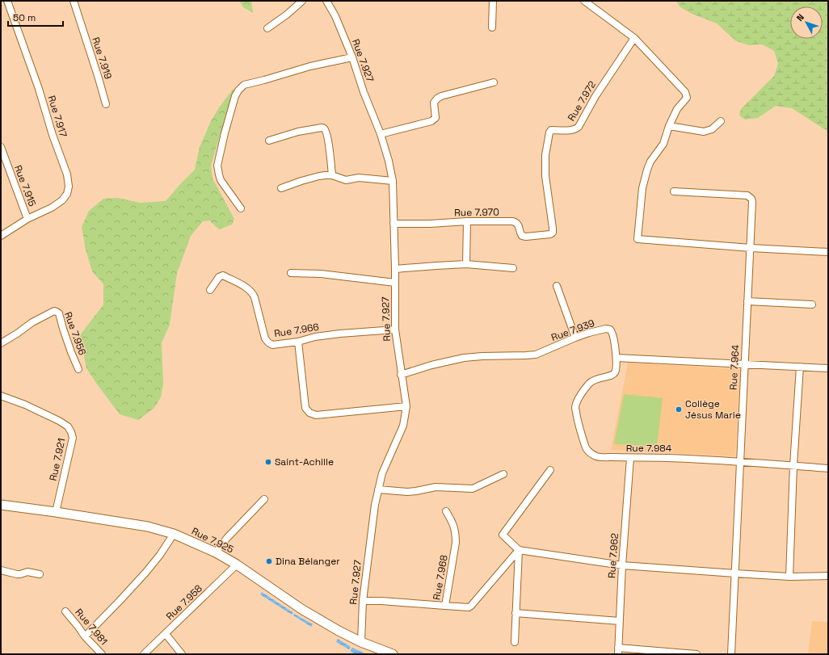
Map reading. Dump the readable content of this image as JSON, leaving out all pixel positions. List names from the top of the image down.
{
  "streets": {
    "street": [
      "Rue 7.919",
      "Rue 7.927",
      "Rue 7.972",
      "Rue 7.917",
      "Rue 7.915",
      "Rue 7.970",
      "Rue 7.966",
      "Rue 7.939",
      "Rue 7.956",
      "Rue 7.964",
      "Rue 7.984",
      "Rue 7.921",
      "Rue 7.925",
      "Rue 7.962",
      "Rue 7.968",
      "Rue 7.958",
      "Rue 7.981"
    ]
  },
  "crossings": [
    ["Rue 7.927", "Rue 7.970"],
    ["Rue 7.927", "Rue 7.966"],
    ["Rue 7.927", "Rue 7.939"],
    ["Rue 7.927", "Rue 7.925"],
    ["Rue 7.927", "Rue 7.968"],
    ["Rue 7.972", "Rue 7.970"],
    ["Rue 7.917", "Rue 7.915"],
    ["Rue 7.939", "Rue 7.984"],
    ["Rue 7.964", "Rue 7.984"],
    ["Rue 7.984", "Rue 7.962"],
    ["Rue 7.921", "Rue 7.925"],
    ["Rue 7.925", "Rue 7.958"]
  ],
  "places": ["Collège Jésus Marie", "Saint-Achille", "Dina Bélanger"],
  "scale_bar": "50 m",
  "north": "top left"
}
